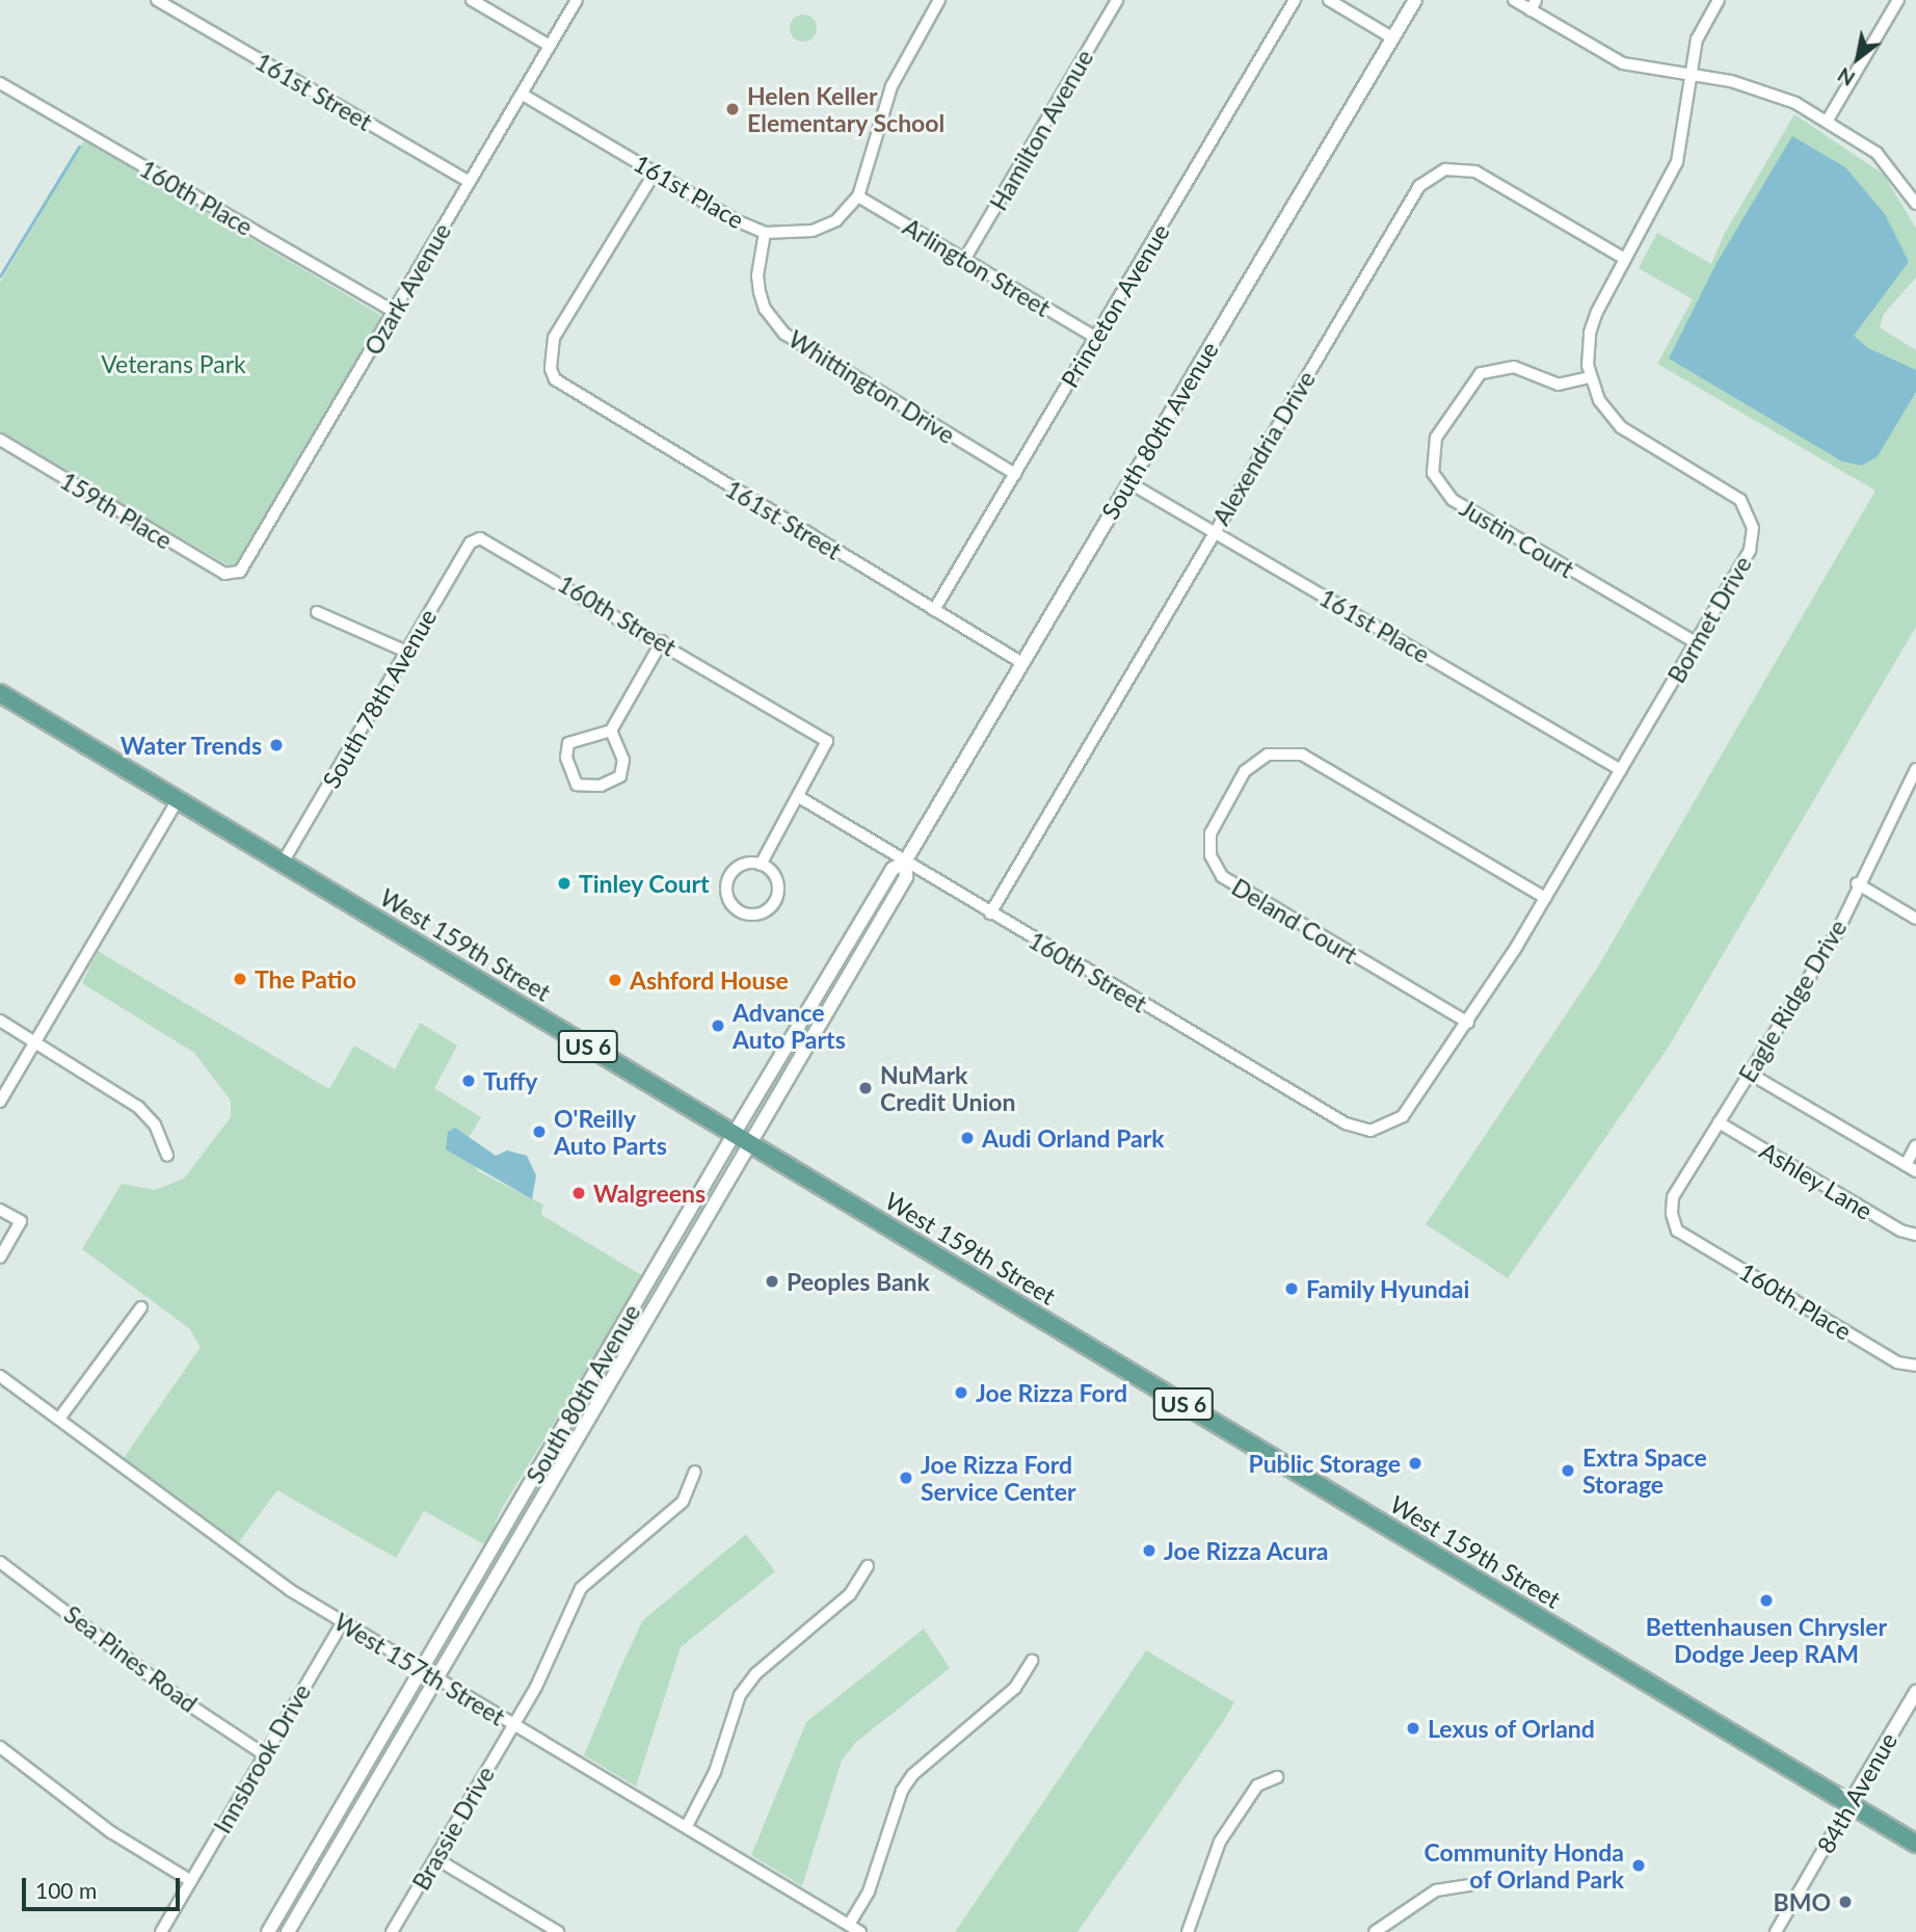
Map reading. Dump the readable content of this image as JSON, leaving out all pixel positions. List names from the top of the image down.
{
  "streets": {
    "main road": ["West 159th Street", "US 6"],
    "street": [
      "161st Street",
      "Hamilton Avenue",
      "161st Place",
      "160th Place",
      "Arlington Street",
      "Ozark Avenue",
      "Princeton Avenue",
      "Whittington Drive",
      "South 80th Avenue",
      "Alexendria Drive",
      "159th Place",
      "Justin Court",
      "160th Street",
      "Bormet Drive",
      "South 78th Avenue",
      "Deland Court",
      "Eagle Ridge Drive",
      "Ashley Lane",
      "Sea Pines Road",
      "West 157th Street",
      "Innsbrook Drive",
      "84th Avenue",
      "Brassie Drive"
    ]
  },
  "crossings": [
    ["161st Street", "161st Place"],
    ["161st Street", "Ozark Avenue"],
    ["161st Street", "Princeton Avenue"],
    ["161st Street", "South 80th Avenue"],
    ["Hamilton Avenue", "Arlington Street"],
    ["161st Place", "Arlington Street"],
    ["161st Place", "Ozark Avenue"],
    ["161st Place", "Whittington Drive"],
    ["161st Place", "South 80th Avenue"],
    ["161st Place", "Alexendria Drive"],
    ["161st Place", "Bormet Drive"],
    ["160th Place", "Ozark Avenue"],
    ["160th Place", "Eagle Ridge Drive"],
    ["Arlington Street", "Princeton Avenue"],
    ["Ozark Avenue", "159th Place"],
    ["Princeton Avenue", "Whittington Drive"],
    ["South 80th Avenue", "160th Street"],
    ["South 80th Avenue", "West 159th Street"],
    ["South 80th Avenue", "West 157th Street"],
    ["Alexendria Drive", "160th Street"],
    ["Justin Court", "Bormet Drive"],
    ["160th Street", "Bormet Drive"],
    ["160th Street", "South 78th Avenue"],
    ["Bormet Drive", "Deland Court"],
    ["South 78th Avenue", "West 159th Street"],
    ["West 159th Street", "84th Avenue"],
    ["Eagle Ridge Drive", "Ashley Lane"],
    ["Sea Pines Road", "Innsbrook Drive"],
    ["West 157th Street", "Innsbrook Drive"],
    ["West 157th Street", "Brassie Drive"]
  ],
  "parks": ["Veterans Park"],
  "places": [
    "Helen Keller Elementary School",
    "Water Trends",
    "Tinley Court",
    "The Patio",
    "Ashford House",
    "Advance Auto Parts",
    "Tuffy",
    "NuMark Credit Union",
    "O'Reilly Auto Parts",
    "Audi Orland Park",
    "Walgreens",
    "Peoples Bank",
    "Family Hyundai",
    "Joe Rizza Ford",
    "Public Storage",
    "Extra Space Storage",
    "Joe Rizza Ford Service Center",
    "Joe Rizza Acura",
    "Bettenhausen Chrysler Dodge Jeep RAM",
    "Lexus of Orland",
    "Community Honda of Orland Park",
    "BMO"
  ],
  "scale_bar": "100 m",
  "north": "bottom left"
}
